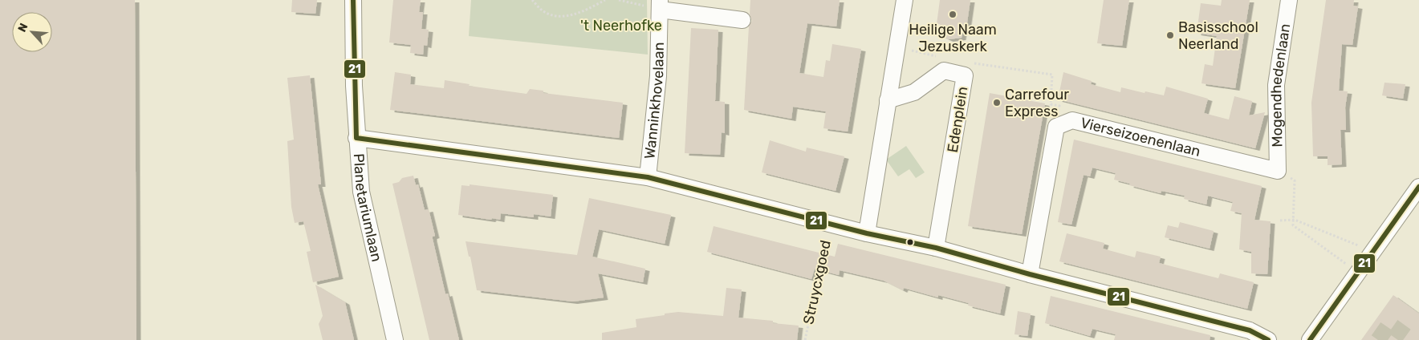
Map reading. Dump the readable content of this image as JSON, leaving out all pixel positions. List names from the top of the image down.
{
  "streets": {
    "street": [
      "Mogendhedenlaan",
      "Wanninkhovelaan",
      "Edenplein",
      "Vierseizoenenlaan",
      "Planetariumlaan"
    ],
    "path": ["Struycxgoed"]
  },
  "crossings": [
    ["Mogendhedenlaan", "Vierseizoenenlaan"]
  ],
  "parks": ["'t Neerhofke"],
  "places": ["Heilige Naam Jezuskerk", "Basisschool Neerland", "Carrefour Express"],
  "lines": ["transit line 21"],
  "north": "top left"
}
